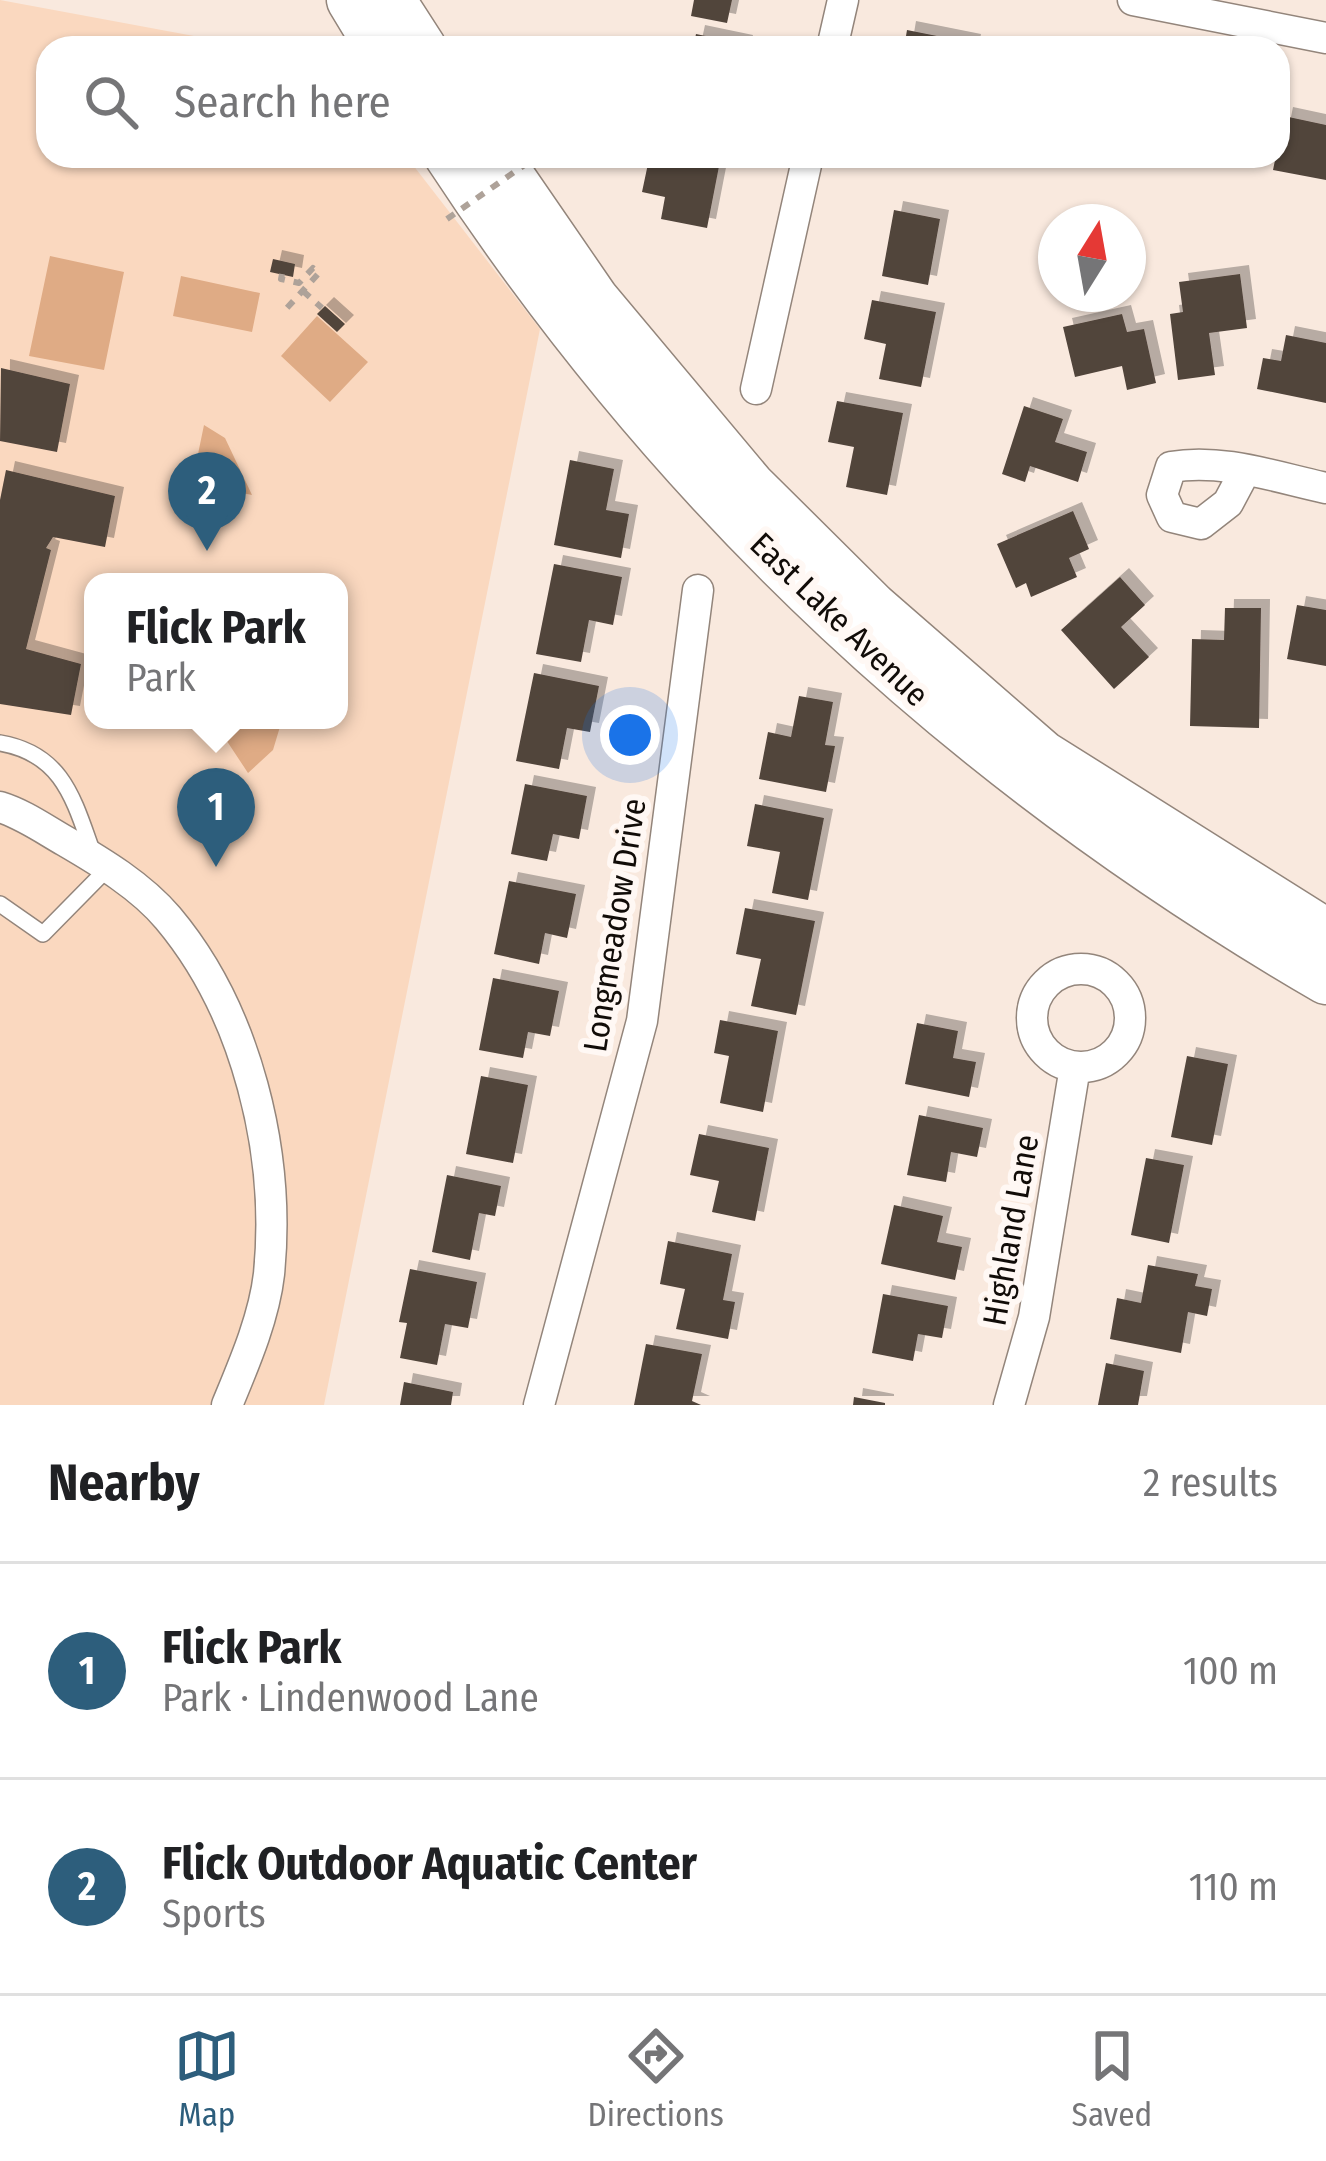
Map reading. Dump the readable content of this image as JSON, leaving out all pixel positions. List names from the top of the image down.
{
  "streets": {
    "main road": ["East Lake Avenue"],
    "street": ["Longmeadow Drive", "Highland Lane"]
  },
  "north": "top",
  "page": {
    "search": "Search here",
    "pins": ["2", "1"],
    "popup": ["Flick Park", "Park"],
    "heading": ["Nearby", "2 results"],
    "list": [
      {
        "mark": "1",
        "name": "Flick Park",
        "note": "Park · Lindenwood Lane",
        "value": "100 m"
      },
      {
        "mark": "2",
        "name": "Flick Outdoor Aquatic Center",
        "note": "Sports",
        "value": "110 m"
      }
    ],
    "nav": ["Map", "Directions", "Saved"]
  }
}
